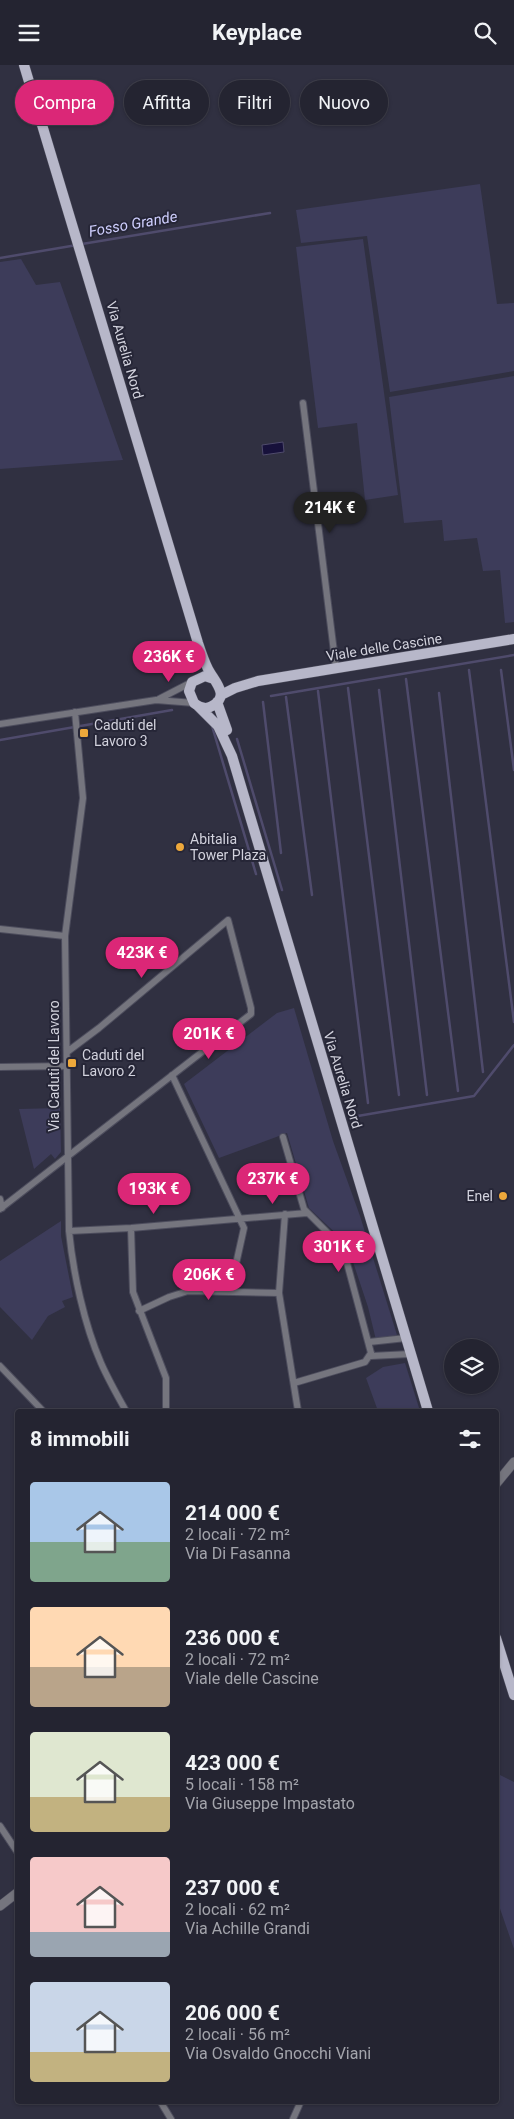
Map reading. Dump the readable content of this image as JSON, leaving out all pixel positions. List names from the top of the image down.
{
  "streets": {
    "main road": ["Via Aurelia Nord", "Viale delle Cascine"],
    "street": ["Via Caduti del Lavoro"]
  },
  "crossings": [
    ["Via Aurelia Nord", "Viale delle Cascine"]
  ],
  "water": ["Fosso Grande"],
  "places": {
    "transit": ["Caduti del Lavoro 3", "Caduti del Lavoro 2"],
    "other": ["Abitalia Tower Plaza", "Enel"]
  },
  "page": {
    "header": "Keyplace",
    "chip": [
      "Compra",
      "Affitta",
      "Filtri",
      "Nuovo"
    ],
    "price": [
      "214K €",
      "236K €",
      "423K €",
      "201K €",
      "237K €",
      "193K €",
      "301K €",
      "206K €"
    ],
    "heading": "8 immobili",
    "list": [
      {
        "name": "214 000 €",
        "note": "2 locali · 72 m² · Via Di Fasanna"
      },
      {
        "name": "236 000 €",
        "note": "2 locali · 72 m² · Viale delle Cascine"
      },
      {
        "name": "423 000 €",
        "note": "5 locali · 158 m² · Via Giuseppe Impastato"
      },
      {
        "name": "237 000 €",
        "note": "2 locali · 62 m² · Via Achille Grandi"
      },
      {
        "name": "206 000 €",
        "note": "2 locali · 56 m² · Via Osvaldo Gnocchi Viani"
      }
    ]
  }
}
